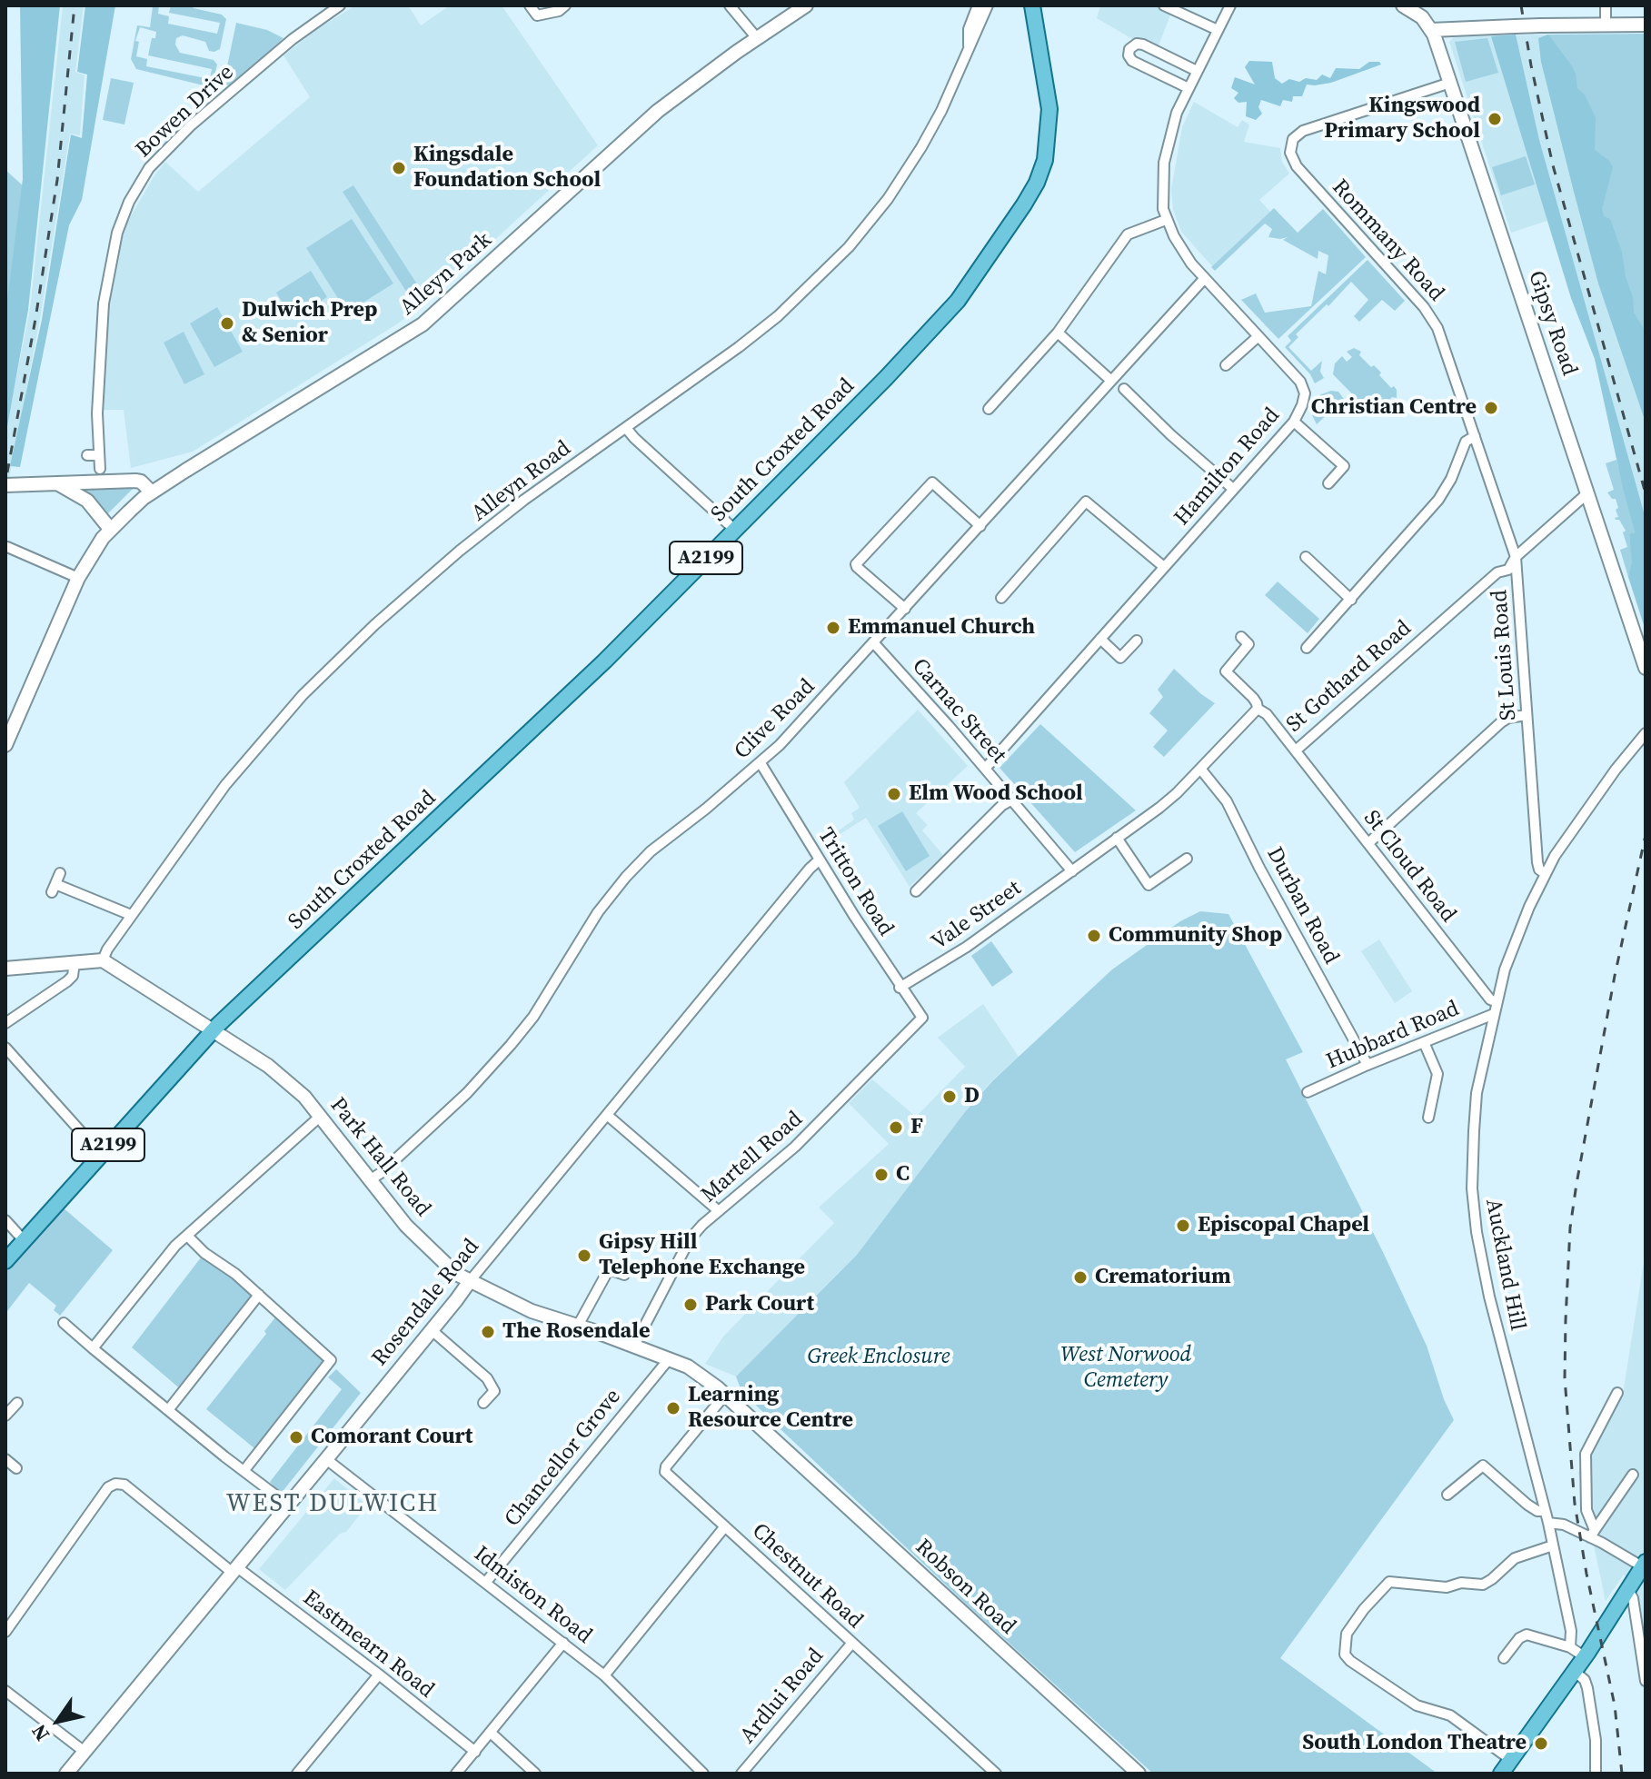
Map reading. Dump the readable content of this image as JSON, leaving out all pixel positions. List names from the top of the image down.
{
  "streets": {
    "main road": ["South Croxted Road", "A2199"],
    "street": [
      "Bowen Drive",
      "Rommany Road",
      "Alleyn Park",
      "Gipsy Road",
      "Hamilton Road",
      "Alleyn Road",
      "St Louis Road",
      "St Gothard Road",
      "Carnac Street",
      "Clive Road",
      "St Cloud Road",
      "Tritton Road",
      "Durban Road",
      "Vale Street",
      "Hubbard Road",
      "Park Hall Road",
      "Martell Road",
      "Auckland Hill",
      "Rosendale Road",
      "Chancellor Grove",
      "Chestnut Road",
      "Robson Road",
      "Idmiston Road",
      "Eastmearn Road",
      "Ardlui Road"
    ]
  },
  "crossings": [
    ["Rommany Road", "Gipsy Road"],
    ["Rommany Road", "St Louis Road"],
    ["Gipsy Road", "St Gothard Road"],
    ["South Croxted Road", "A2199"],
    ["South Croxted Road", "Park Hall Road"],
    ["Hamilton Road", "Carnac Street"],
    ["Hamilton Road", "Clive Road"],
    ["Alleyn Road", "Park Hall Road"],
    ["A2199", "Park Hall Road"],
    ["St Louis Road", "St Gothard Road"],
    ["St Louis Road", "Auckland Hill"],
    ["St Gothard Road", "Carnac Street"],
    ["St Gothard Road", "St Cloud Road"],
    ["St Gothard Road", "Durban Road"],
    ["St Gothard Road", "Vale Street"],
    ["Carnac Street", "Clive Road"],
    ["Carnac Street", "Vale Street"],
    ["Clive Road", "Tritton Road"],
    ["Clive Road", "Park Hall Road"],
    ["St Cloud Road", "Auckland Hill"],
    ["Tritton Road", "Vale Street"],
    ["Tritton Road", "Martell Road"],
    ["Tritton Road", "Rosendale Road"],
    ["Durban Road", "Hubbard Road"],
    ["Hubbard Road", "Auckland Hill"],
    ["Park Hall Road", "Martell Road"],
    ["Park Hall Road", "Rosendale Road"],
    ["Park Hall Road", "Chancellor Grove"],
    ["Park Hall Road", "Chestnut Road"],
    ["Park Hall Road", "Robson Road"],
    ["Rosendale Road", "Idmiston Road"],
    ["Rosendale Road", "Eastmearn Road"],
    ["Chancellor Grove", "Idmiston Road"],
    ["Chestnut Road", "Robson Road"],
    ["Chestnut Road", "Ardlui Road"]
  ],
  "districts": ["WEST DULWICH"],
  "parks": ["West Norwood Cemetery", "Greek Enclosure"],
  "places": [
    "Kingswood Primary School",
    "Kingsdale Foundation School",
    "Dulwich Prep & Senior",
    "Christian Centre",
    "Emmanuel Church",
    "Elm Wood School",
    "Community Shop",
    "D",
    "F",
    "C",
    "Episcopal Chapel",
    "Gipsy Hill Telephone Exchange",
    "Crematorium",
    "Park Court",
    "The Rosendale",
    "Learning Resource Centre",
    "Comorant Court",
    "South London Theatre"
  ],
  "north": "bottom left"
}
